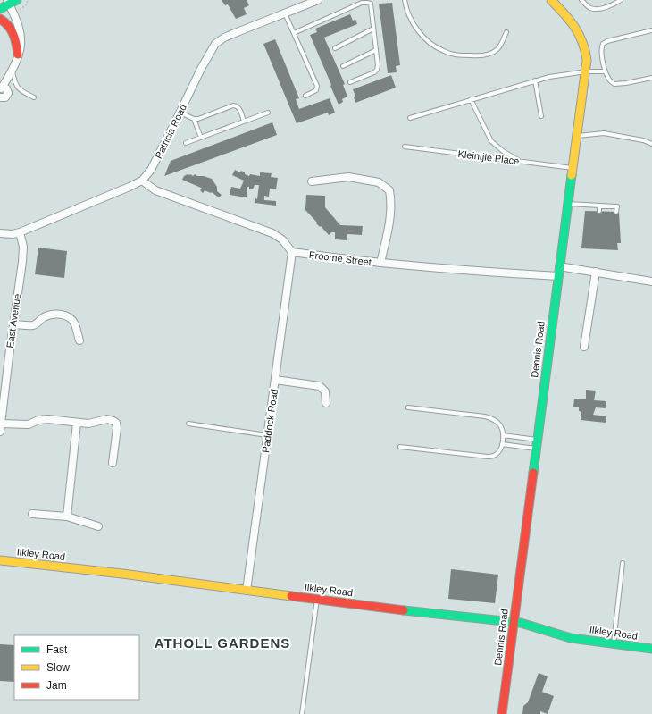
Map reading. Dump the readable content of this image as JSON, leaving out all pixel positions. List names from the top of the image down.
{
  "streets": {
    "street": [
      "Patricia Road",
      "Froome Street",
      "East Avenue",
      "Dennis Road",
      "Paddock Road",
      "Ilkley Road"
    ],
    "lane": ["Kleintjie Place"]
  },
  "crossings": [
    ["Patricia Road", "East Avenue"],
    ["Kleintjie Place", "Dennis Road"],
    ["Froome Street", "Dennis Road"],
    ["Froome Street", "Paddock Road"],
    ["Dennis Road", "Ilkley Road"],
    ["Paddock Road", "Ilkley Road"]
  ],
  "districts": ["ATHOLL GARDENS"],
  "legend": ["Fast", "Slow", "Jam"]
}
